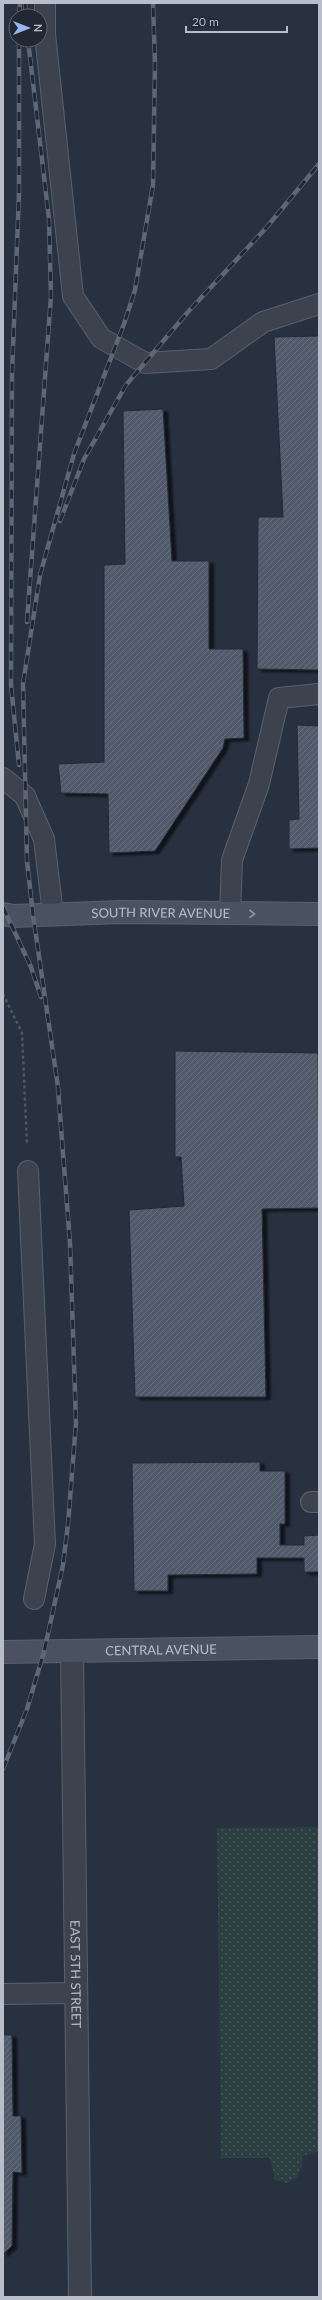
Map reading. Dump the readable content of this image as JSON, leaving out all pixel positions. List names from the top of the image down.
{
  "streets": {
    "main road": ["SOUTH RIVER AVENUE", "CENTRAL AVENUE"],
    "street": ["EAST 5TH STREET"]
  },
  "crossings": [
    ["CENTRAL AVENUE", "EAST 5TH STREET"]
  ],
  "scale_bar": "20 m",
  "north": "right"
}
